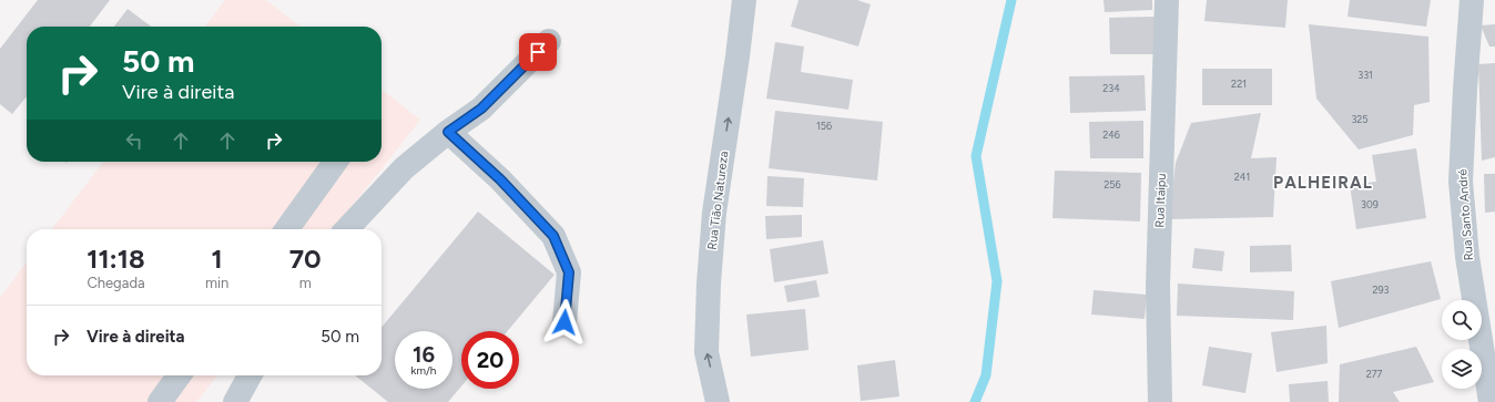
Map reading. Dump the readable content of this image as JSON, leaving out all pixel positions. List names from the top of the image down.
{
  "streets": {
    "street": ["Rua Tião Natureza", "Rua Itaipu", "Rua Santo André"]
  },
  "one_way": ["Rua Tião Natureza"],
  "districts": ["PALHEIRAL"],
  "house_numbers": [
    "331",
    "221",
    "234",
    "325",
    "156",
    "246",
    "241",
    "256",
    "309",
    "293",
    "277"
  ],
  "page": {
    "turn": ["50 m", "Vire à direita"],
    "eta": [
      "11:18",
      "Chegada",
      "1",
      "min",
      "70",
      "m"
    ],
    "list": [
      {
        "name": "Vire à direita",
        "value": "50 m"
      }
    ],
    "speed": "16 km/h",
    "limit": "20"
  }
}
